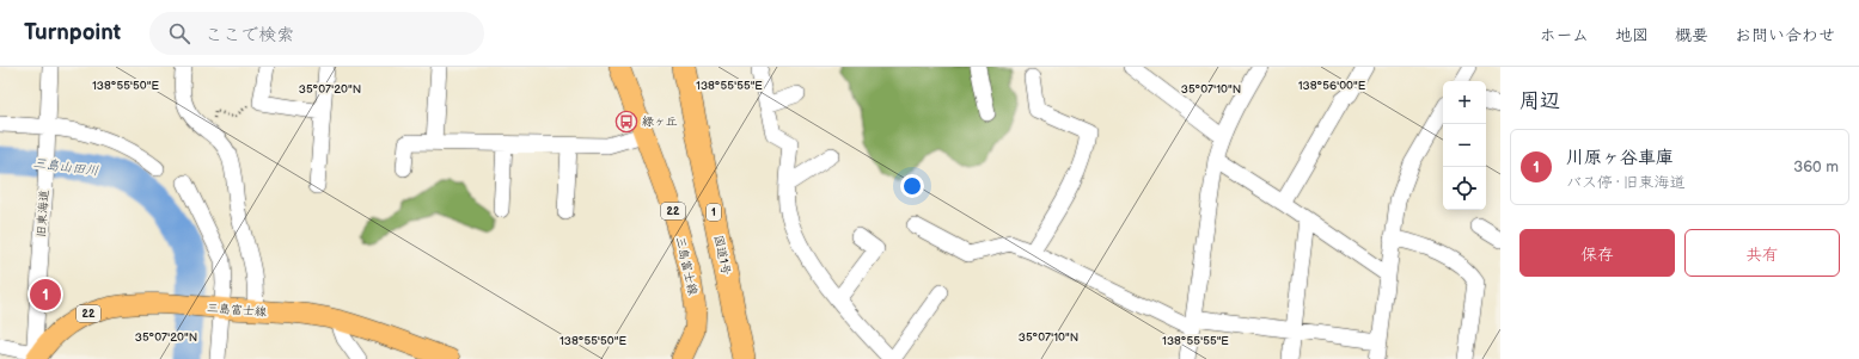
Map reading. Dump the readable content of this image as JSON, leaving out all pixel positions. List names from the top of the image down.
{
  "streets": {
    "highway": ["1", "国道1号"],
    "main road": ["22", "三島富士線"],
    "street": ["旧東海道"]
  },
  "crossings": [
    ["旧東海道", "三島富士線"]
  ],
  "water": ["三島山田川"],
  "places": {
    "bus stop": ["緑ヶ丘"]
  },
  "page": {
    "header": "Turnpoint",
    "search": "ここで検索",
    "nav": [
      "ホーム",
      "地図",
      "概要",
      "お問い合わせ"
    ],
    "heading": "周辺",
    "map_buttons": ["+", "−"],
    "list": [
      {
        "mark": "1",
        "name": "川原ヶ谷車庫",
        "note": "バス停 · 旧東海道",
        "value": "360 m"
      }
    ],
    "buttons": ["保存", "共有"],
    "pins": "1"
  },
  "coordinates": [
    "138°55'50\"E",
    "138°55'55\"E",
    "138°56'00\"E",
    "35°07'10\"N",
    "35°07'20\"N"
  ]
}
